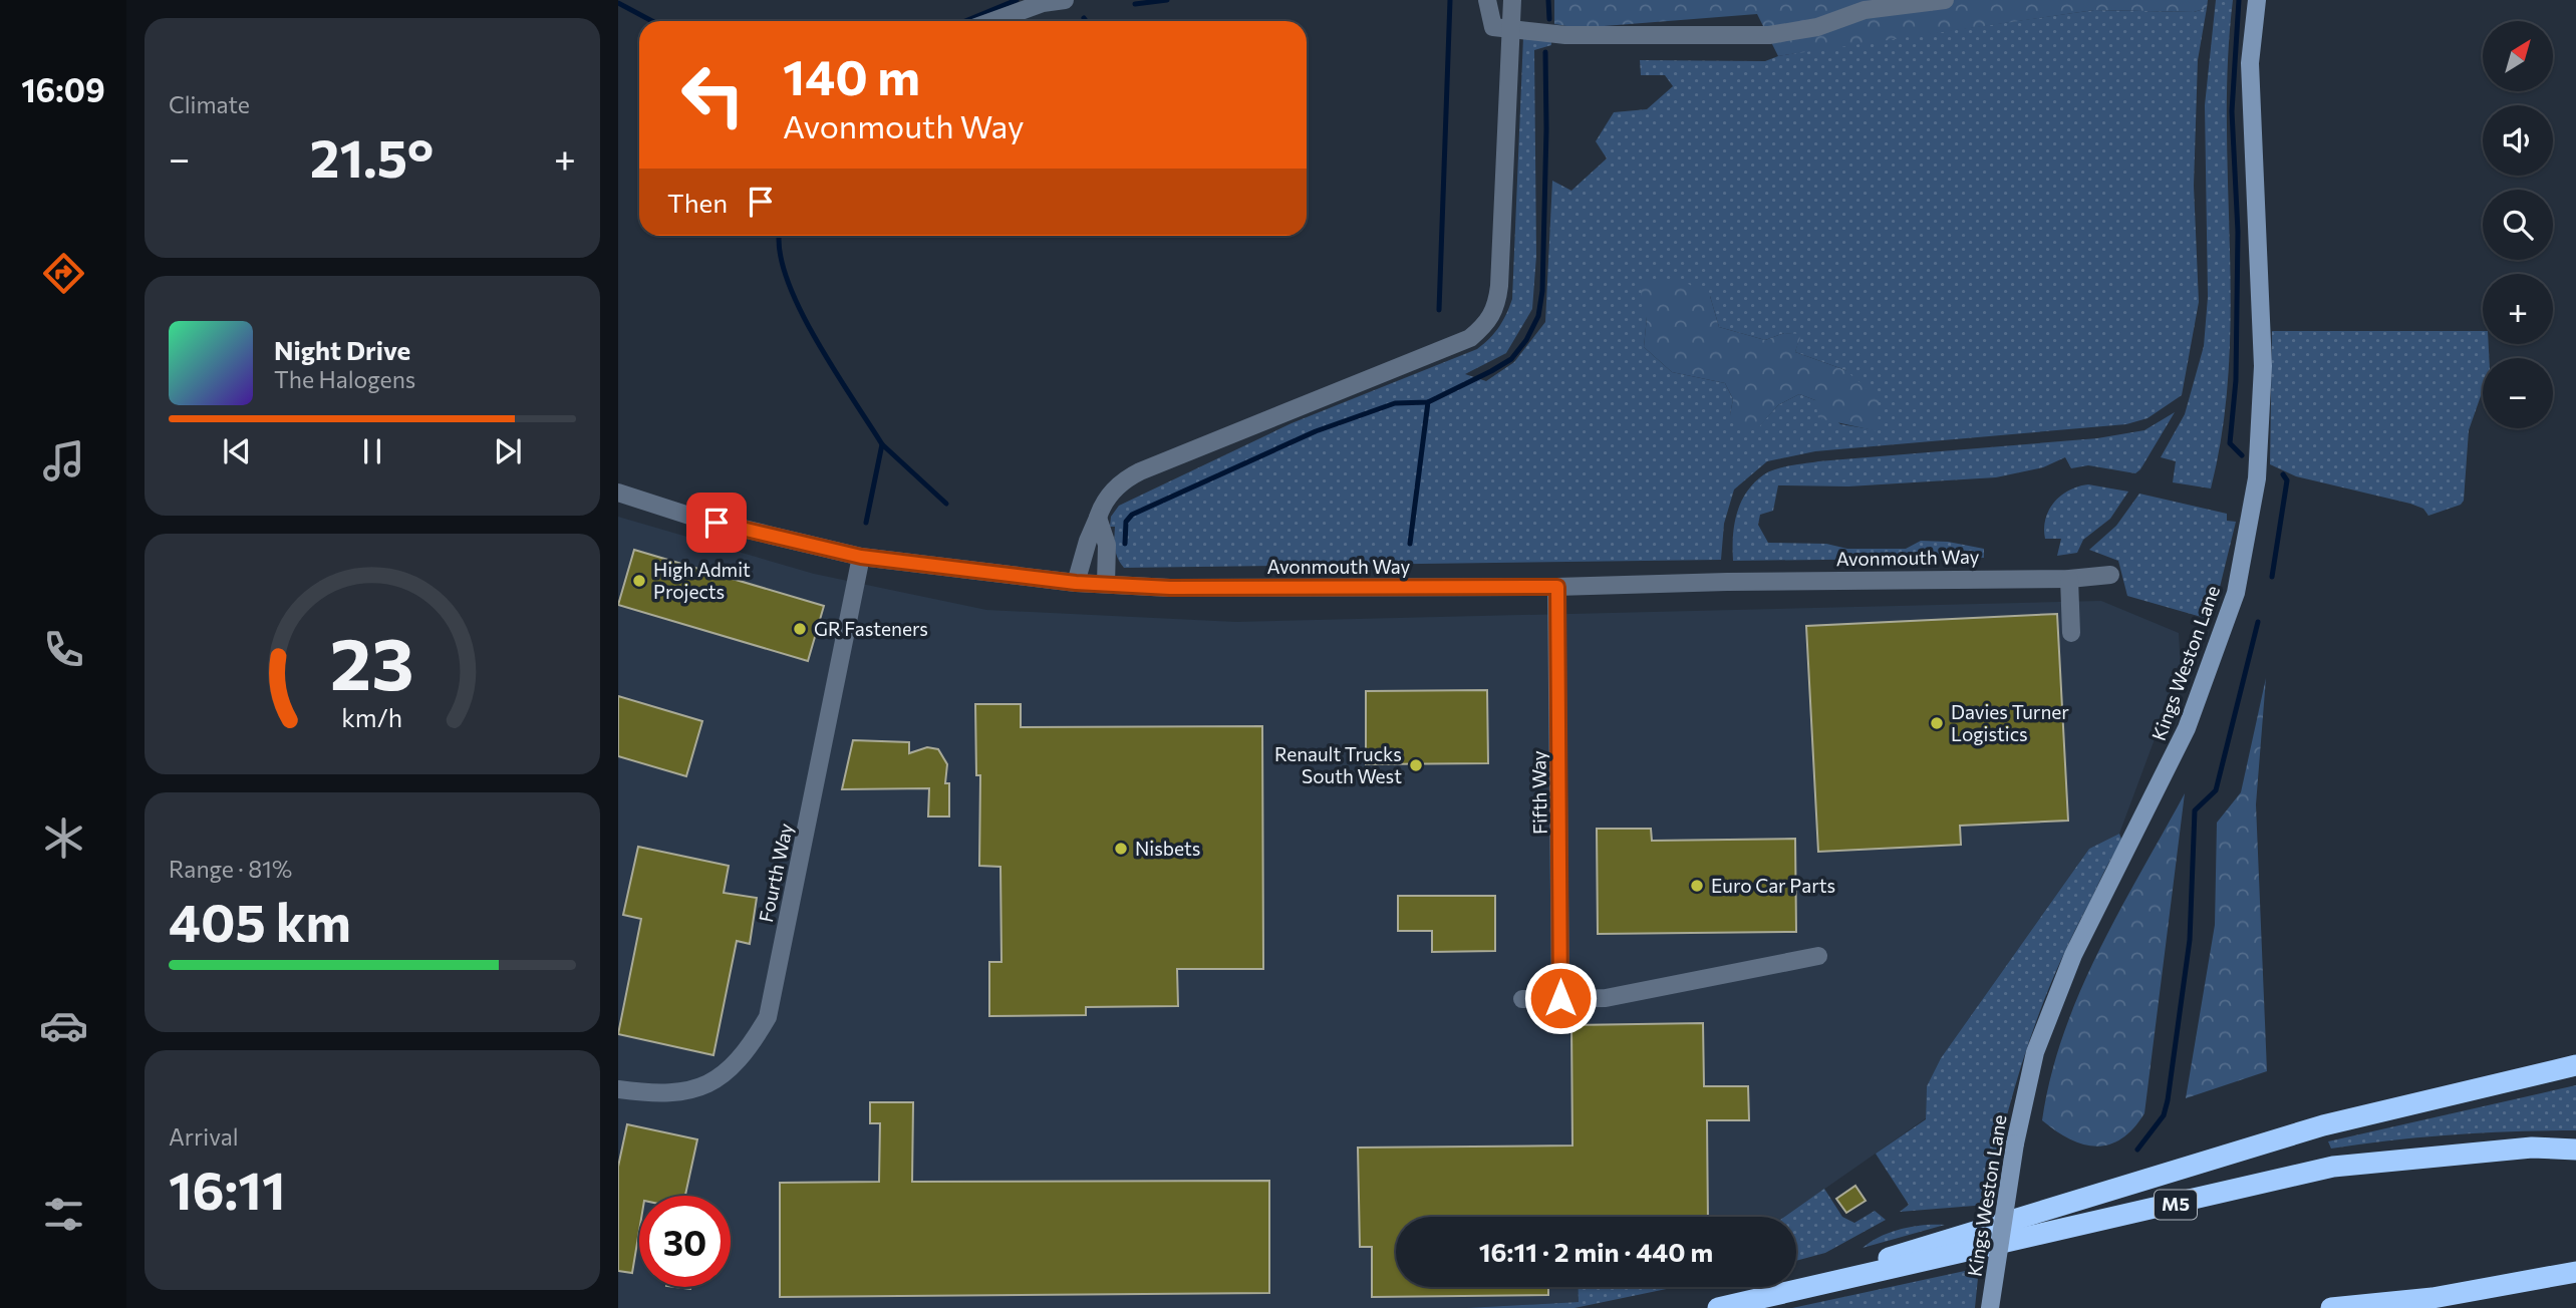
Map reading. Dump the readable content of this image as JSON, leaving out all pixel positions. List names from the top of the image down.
{
  "streets": {
    "highway": ["M5"],
    "street": [
      "Avonmouth Way",
      "Kings Weston Lane",
      "Fifth Way",
      "Fourth Way"
    ]
  },
  "crossings": [
    ["Avonmouth Way", "Fifth Way"],
    ["Avonmouth Way", "Fourth Way"]
  ],
  "places": [
    "High Admit Projects",
    "GR Fasteners",
    "Davies Turner Logistics",
    "Renault Trucks South West",
    "Nisbets",
    "Euro Car Parts"
  ],
  "north": "top right",
  "page": {
    "tabs": "16:09",
    "tile": [
      "Climate",
      ["Range · 81%", "405 km"],
      ["Arrival", "16:11"]
    ],
    "map_buttons": ["+", "−"],
    "turn": ["140 m", "Avonmouth Way"],
    "heat": ["−", "21.5°", "+"],
    "then": "Then",
    "song": ["Night Drive", "The Halogens"],
    "limit": "30",
    "trip": "16:11 · 2 min · 440 m",
    "gauge": ["23", "km/h"]
  }
}
